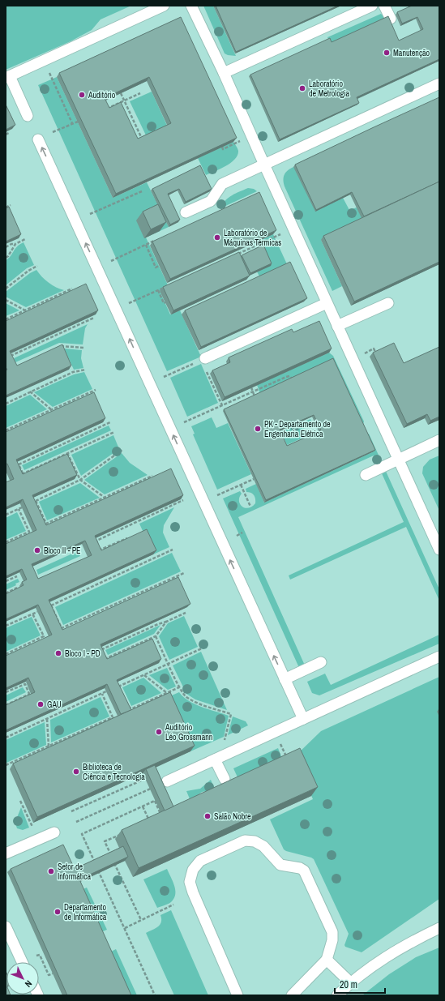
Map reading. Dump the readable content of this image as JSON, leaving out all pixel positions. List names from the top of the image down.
{
  "places": [
    "Manutenção",
    "Laboratório de Metrologia",
    "Auditório",
    "Laboratório de Máquinas Térmicas",
    "PK - Departamento de Engenharia Elétrica",
    "Bloco II - PE",
    "Bloco I - PD",
    "GAU",
    "Auditório Léo Grossmann",
    "Biblioteca de Ciência e Tecnologia",
    "Salão Nobre",
    "Setor de Informática",
    "Departamento de Informática"
  ],
  "scale_bar": "20 m",
  "north": "bottom right"
}
